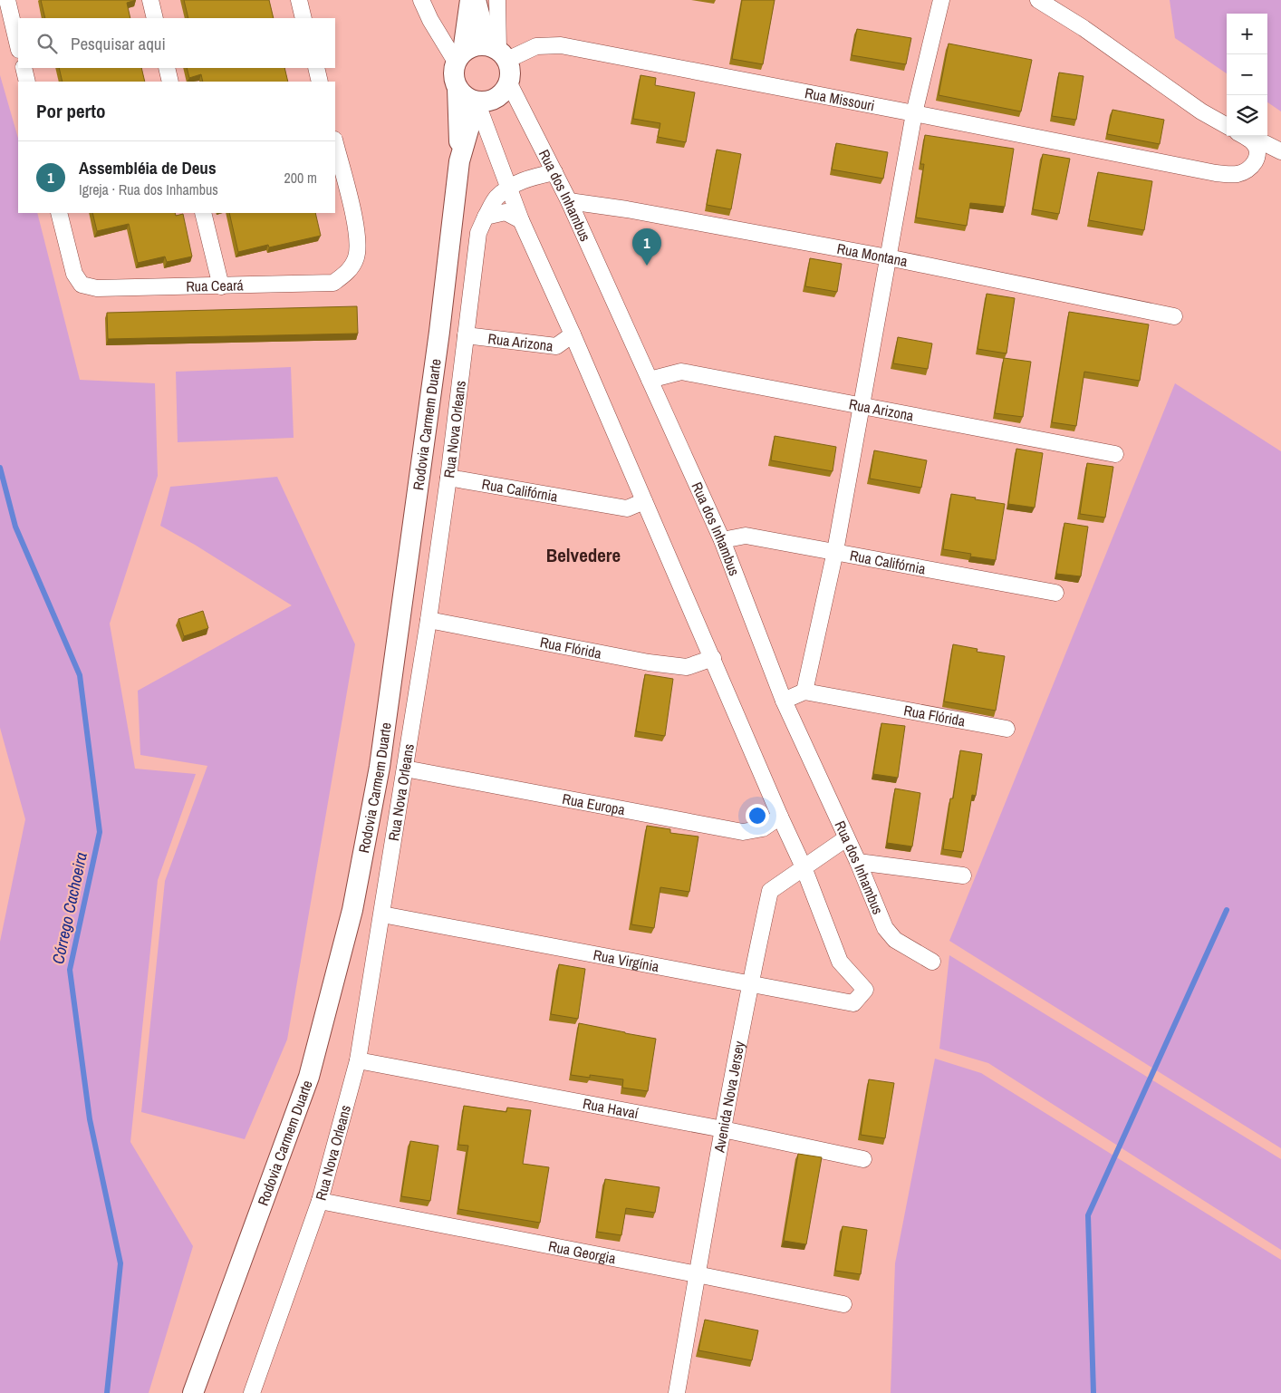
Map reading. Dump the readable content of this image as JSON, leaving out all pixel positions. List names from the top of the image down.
{
  "streets": {
    "street": [
      "Rua Missouri",
      "Rua dos Inhambus",
      "Rua Montana",
      "Rua Ceará",
      "Rua Arizona",
      "Rodovia Carmem Duarte",
      "Rua Nova Orleans",
      "Rua Califórnia",
      "Rua Flórida",
      "Rua Europa",
      "Rua Virgínia",
      "Avenida Nova Jersey",
      "Rua Havaí",
      "Rua Georgia"
    ]
  },
  "crossings": [
    ["Rua Missouri", "Rua dos Inhambus"],
    ["Rua Missouri", "Rodovia Carmem Duarte"],
    ["Rua dos Inhambus", "Rua Montana"],
    ["Rua dos Inhambus", "Rua Arizona"],
    ["Rua dos Inhambus", "Rodovia Carmem Duarte"],
    ["Rua dos Inhambus", "Rua Califórnia"],
    ["Rua dos Inhambus", "Avenida Nova Jersey"],
    ["Rua Arizona", "Rua Nova Orleans"],
    ["Rua Nova Orleans", "Rua Califórnia"],
    ["Rua Nova Orleans", "Rua Flórida"],
    ["Rua Nova Orleans", "Rua Europa"],
    ["Rua Nova Orleans", "Rua Virgínia"],
    ["Rua Nova Orleans", "Rua Havaí"],
    ["Rua Nova Orleans", "Rua Georgia"],
    ["Rua Virgínia", "Avenida Nova Jersey"],
    ["Avenida Nova Jersey", "Rua Havaí"],
    ["Avenida Nova Jersey", "Rua Georgia"]
  ],
  "districts": ["Belvedere"],
  "water": ["Córrego Cachoeira"],
  "page": {
    "map_buttons": ["+", "−"],
    "search": "Pesquisar aqui",
    "heading": "Por perto",
    "list": [
      {
        "mark": "1",
        "name": "Assembléia de Deus",
        "note": "Igreja · Rua dos Inhambus",
        "value": "200 m"
      }
    ],
    "pins": "1"
  }
}
